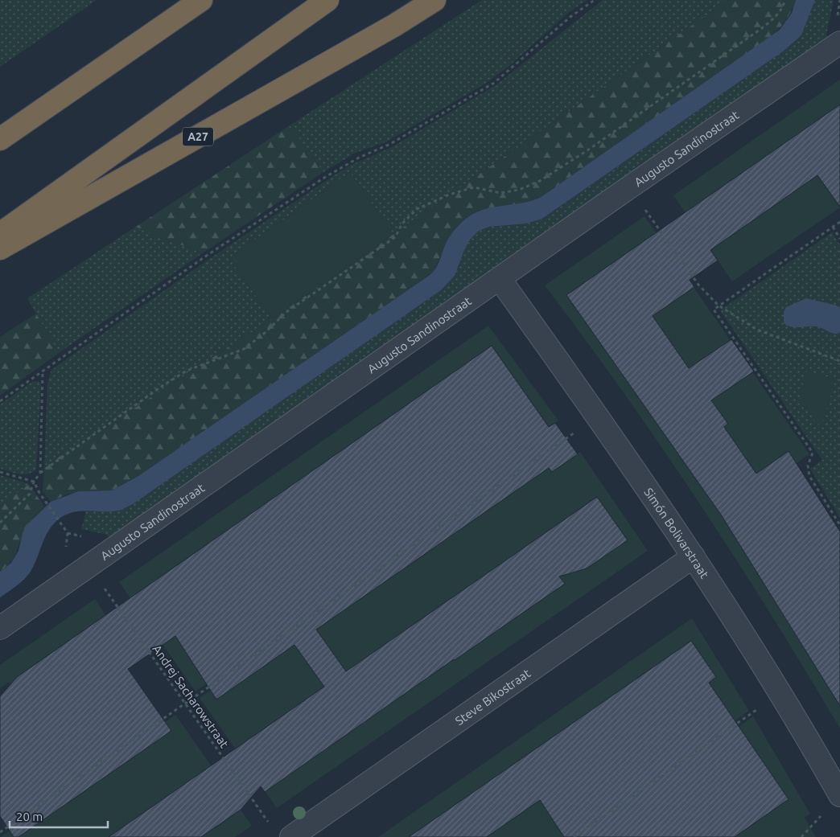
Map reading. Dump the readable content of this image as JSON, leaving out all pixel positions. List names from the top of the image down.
{
  "streets": {
    "highway": ["A27"],
    "street": ["Augusto Sandinostraat", "Simón Bolivarstraat", "Steve Bikostraat"],
    "path": ["Andrej Sacharowstraat"]
  },
  "crossings": [
    ["Augusto Sandinostraat", "Simón Bolivarstraat"],
    ["Augusto Sandinostraat", "Andrej Sacharowstraat"],
    ["Simón Bolivarstraat", "Steve Bikostraat"]
  ],
  "scale_bar": "20 m"
}
